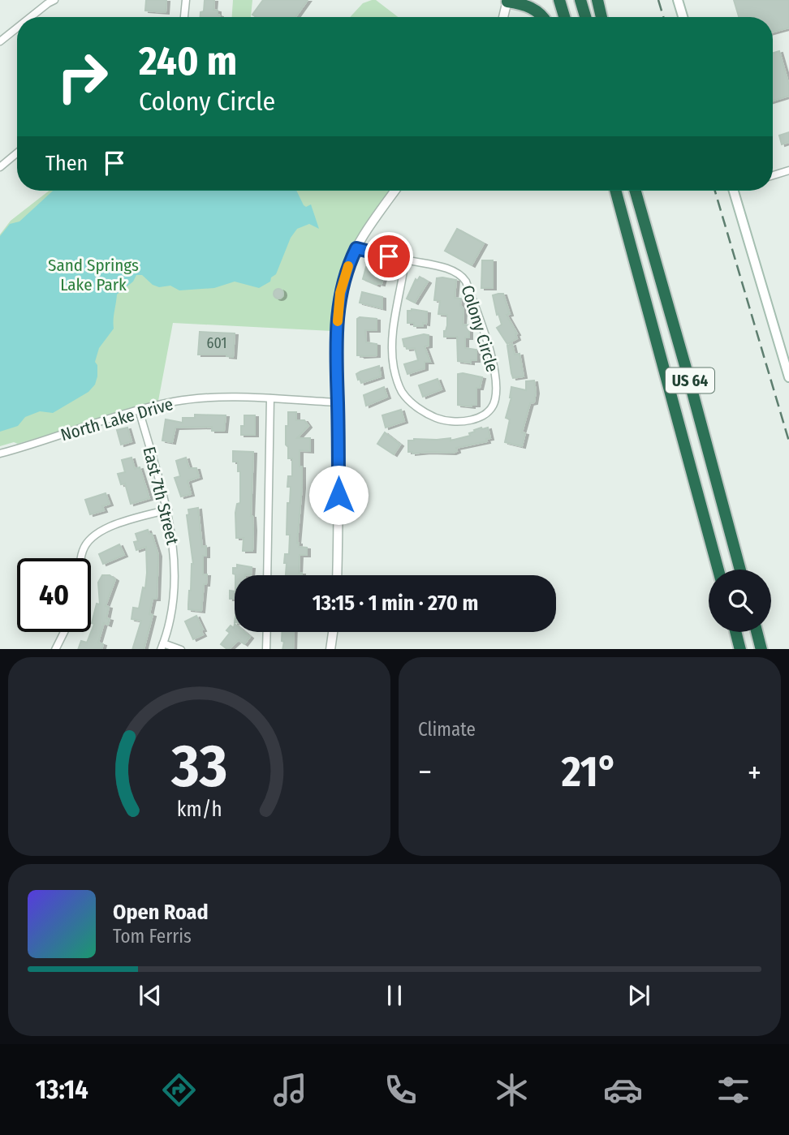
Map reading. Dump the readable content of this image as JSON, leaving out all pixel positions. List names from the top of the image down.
{
  "streets": {
    "highway": ["US 64"],
    "street": ["Colony Circle", "North Lake Drive", "East 7th Street"]
  },
  "crossings": [
    ["North Lake Drive", "East 7th Street"]
  ],
  "parks": ["Sand Springs Lake Park"],
  "house_numbers": ["601"],
  "page": {
    "turn": ["240 m", "Colony Circle"],
    "then": "Then",
    "limit": "40",
    "trip": "13:15 · 1 min · 270 m",
    "tile": "Climate",
    "heat": ["−", "21°", "+"],
    "song": ["Open Road", "Tom Ferris"],
    "tabs": "13:14",
    "gauge": ["33", "km/h"]
  }
}
